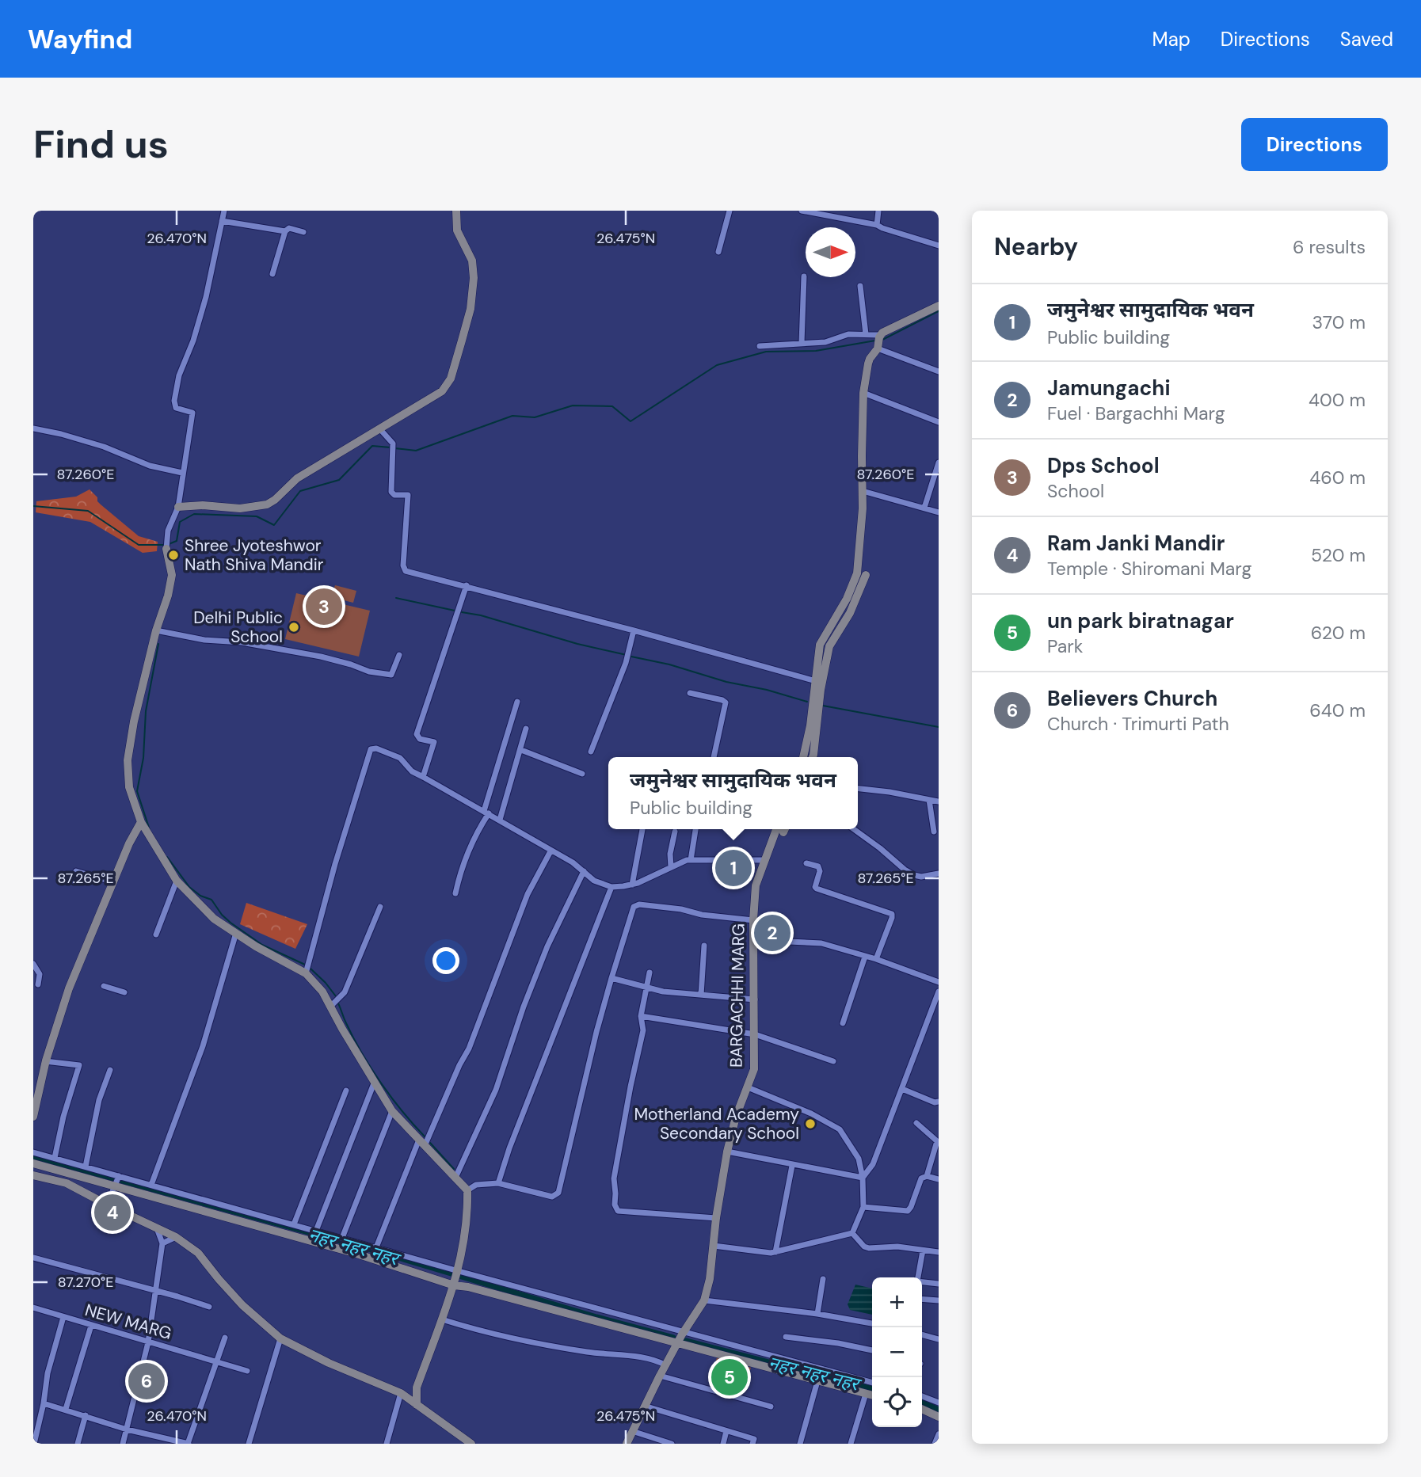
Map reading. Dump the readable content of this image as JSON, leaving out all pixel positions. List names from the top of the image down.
{
  "streets": {
    "street": ["BARGACHHI MARG", "NEW MARG"]
  },
  "water": ["नहर नहर नहर"],
  "places": ["Shree Jyoteshwor Nath Shiva Mandir", "Delhi Public School", "Motherland Academy Secondary School"],
  "north": "right",
  "page": {
    "header": "Wayfind",
    "nav": ["Map", "Directions", "Saved"],
    "buttons": "Directions",
    "title": "Find us",
    "heading": ["Nearby", "6 results"],
    "list": [
      {
        "mark": "1",
        "name": "जमुनेश्वर सामुदायिक भवन",
        "note": "Public building",
        "value": "370 m"
      },
      {
        "mark": "2",
        "name": "Jamungachi",
        "note": "Fuel · Bargachhi Marg",
        "value": "400 m"
      },
      {
        "mark": "3",
        "name": "Dps School",
        "note": "School",
        "value": "460 m"
      },
      {
        "mark": "4",
        "name": "Ram Janki Mandir",
        "note": "Temple · Shiromani Marg",
        "value": "520 m"
      },
      {
        "mark": "5",
        "name": "un park biratnagar",
        "note": "Park",
        "value": "620 m"
      },
      {
        "mark": "6",
        "name": "Believers Church",
        "note": "Church · Trimurti Path",
        "value": "640 m"
      }
    ],
    "pins": [
      "3",
      "1",
      "2",
      "4",
      "5",
      "6"
    ],
    "popup": ["जमुनेश्वर सामुदायिक भवन", "Public building"],
    "map_buttons": ["+", "−"]
  },
  "coordinates": [
    "26.470°N",
    "26.475°N",
    "87.260°E",
    "87.265°E",
    "87.270°E"
  ]
}
